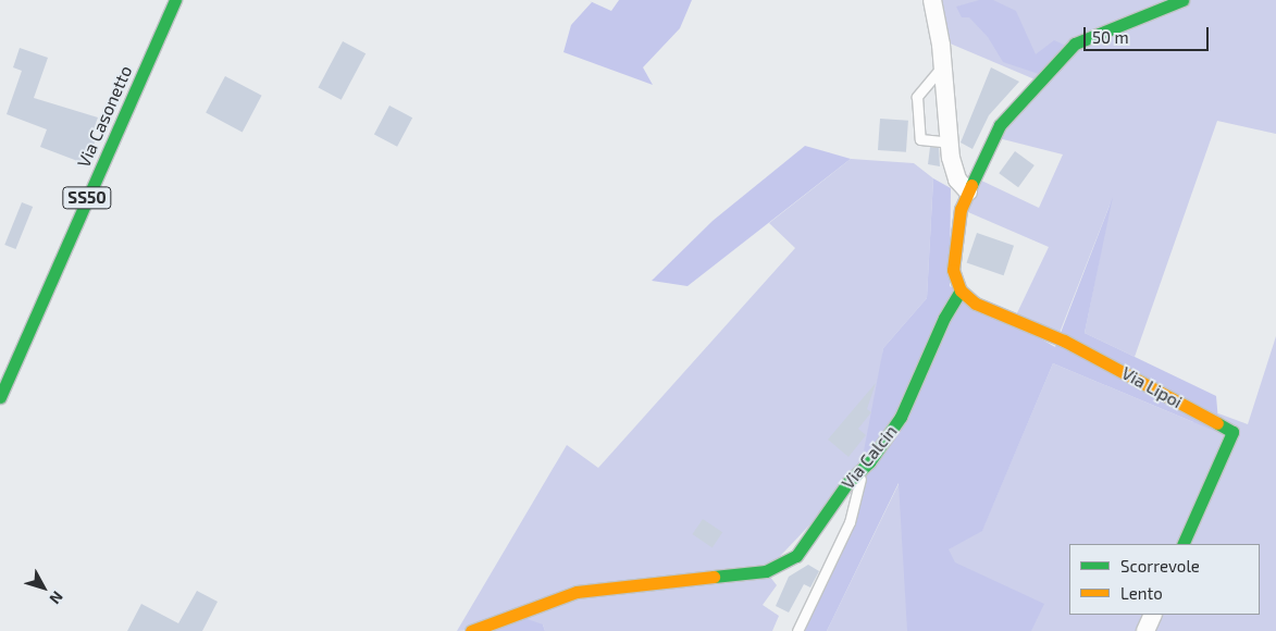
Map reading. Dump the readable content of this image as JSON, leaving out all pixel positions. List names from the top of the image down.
{
  "streets": {
    "street": [
      "Via Casonetto",
      "SS50",
      "Via Lipoi",
      "Via Calcin"
    ]
  },
  "crossings": [
    ["Via Lipoi", "Via Calcin"]
  ],
  "legend": ["Scorrevole", "Lento"],
  "scale_bar": "50 m",
  "north": "bottom right"
}
